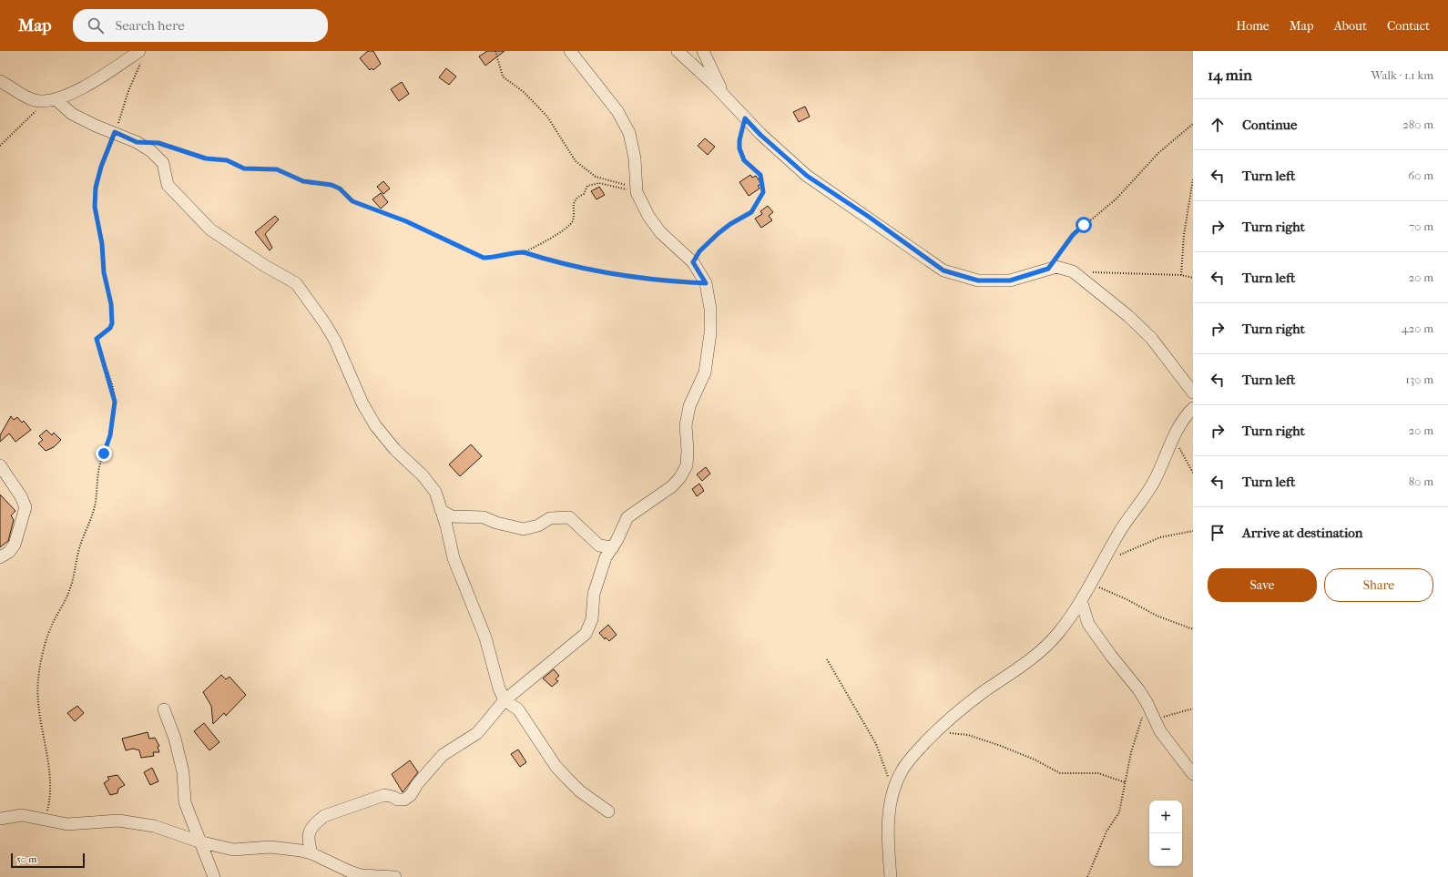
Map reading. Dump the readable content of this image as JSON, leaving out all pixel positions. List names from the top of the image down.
{
  "scale_bar": "50 m",
  "page": {
    "header": "Map",
    "search": "Search here",
    "nav": [
      "Home",
      "Map",
      "About",
      "Contact"
    ],
    "heading": ["14 min", "Walk · 1.1 km"],
    "list": [
      ["Continue", "280 m"],
      ["Turn left", "60 m"],
      ["Turn right", "70 m"],
      ["Turn left", "20 m"],
      ["Turn right", "420 m"],
      ["Turn left", "130 m"],
      ["Turn right", "20 m"],
      ["Turn left", "80 m"],
      "Arrive at destination"
    ],
    "buttons": ["Save", "Share"],
    "map_buttons": ["+", "−"],
    "scale": "50 m"
  }
}
